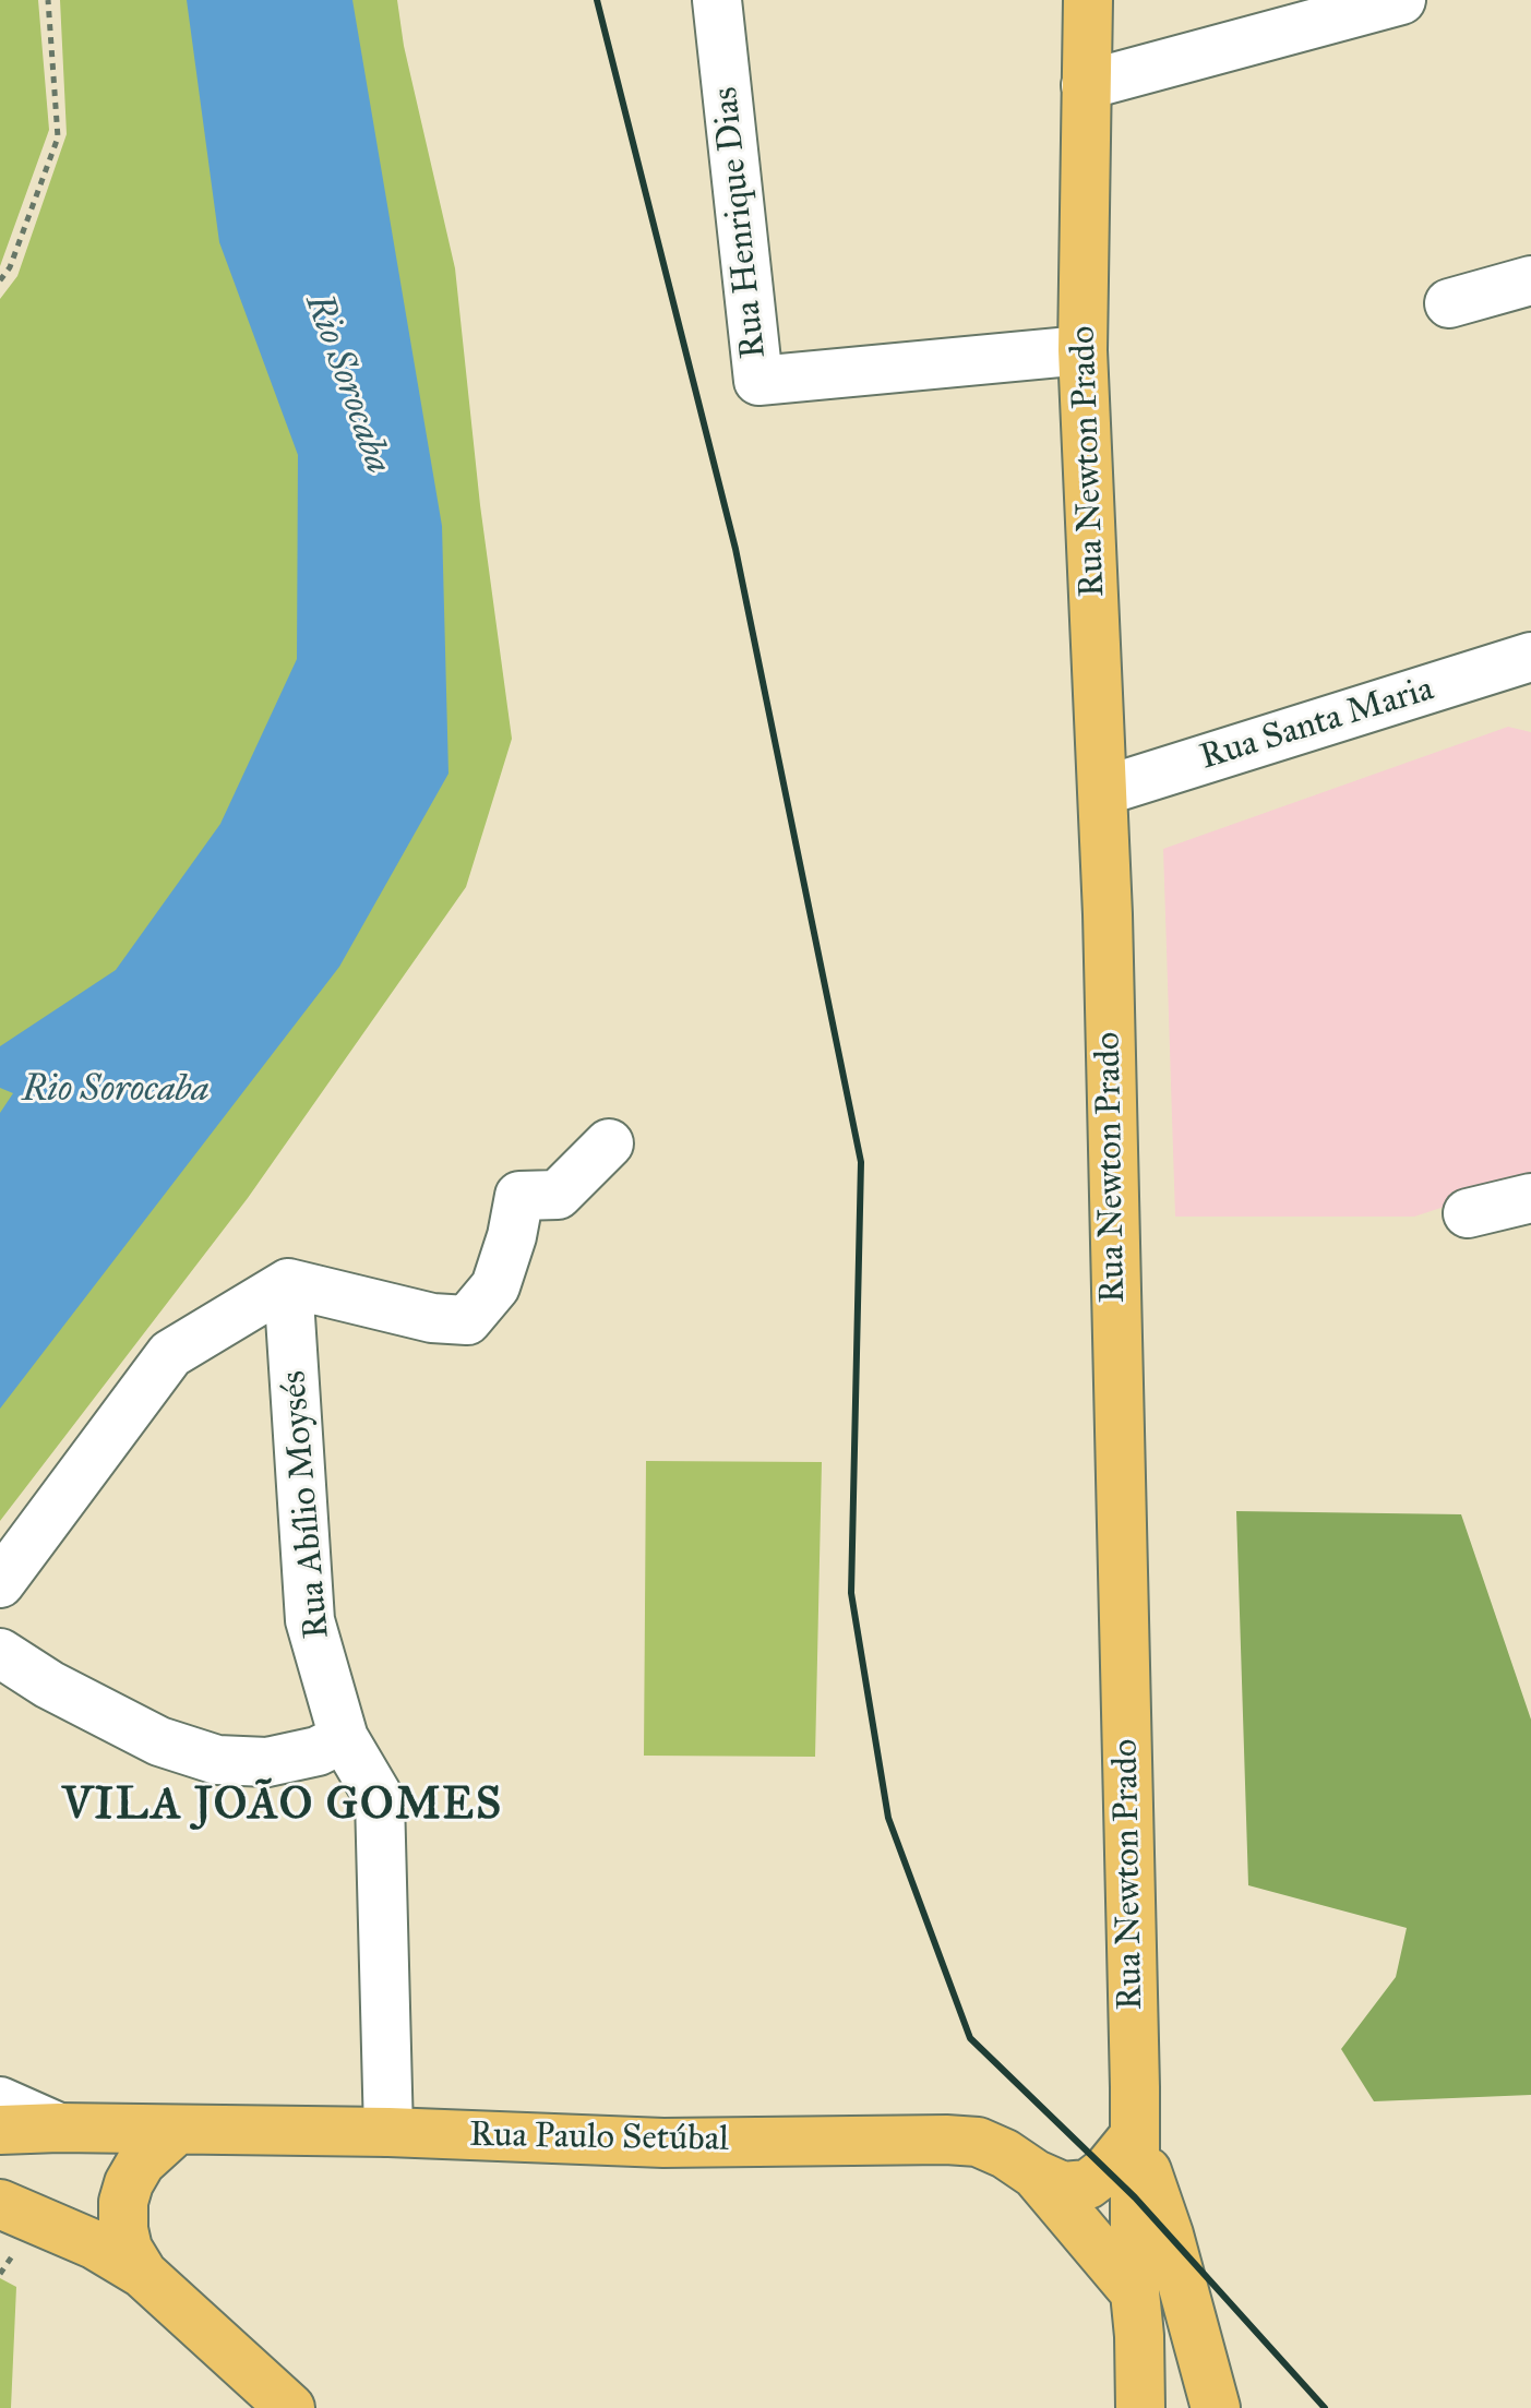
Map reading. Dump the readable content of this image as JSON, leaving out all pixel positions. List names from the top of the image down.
{
  "streets": {
    "main road": ["Rua Newton Prado", "Rua Paulo Setúbal"],
    "street": ["Rua Henrique Dias", "Rua Santa Maria", "Rua Abílio Moysés"]
  },
  "crossings": [
    ["Rua Henrique Dias", "Rua Newton Prado"],
    ["Rua Newton Prado", "Rua Santa Maria"],
    ["Rua Newton Prado", "Rua Paulo Setúbal"],
    ["Rua Abílio Moysés", "Rua Paulo Setúbal"]
  ],
  "districts": ["VILA JOÃO GOMES"],
  "water": ["Rio Sorocaba"]
}
